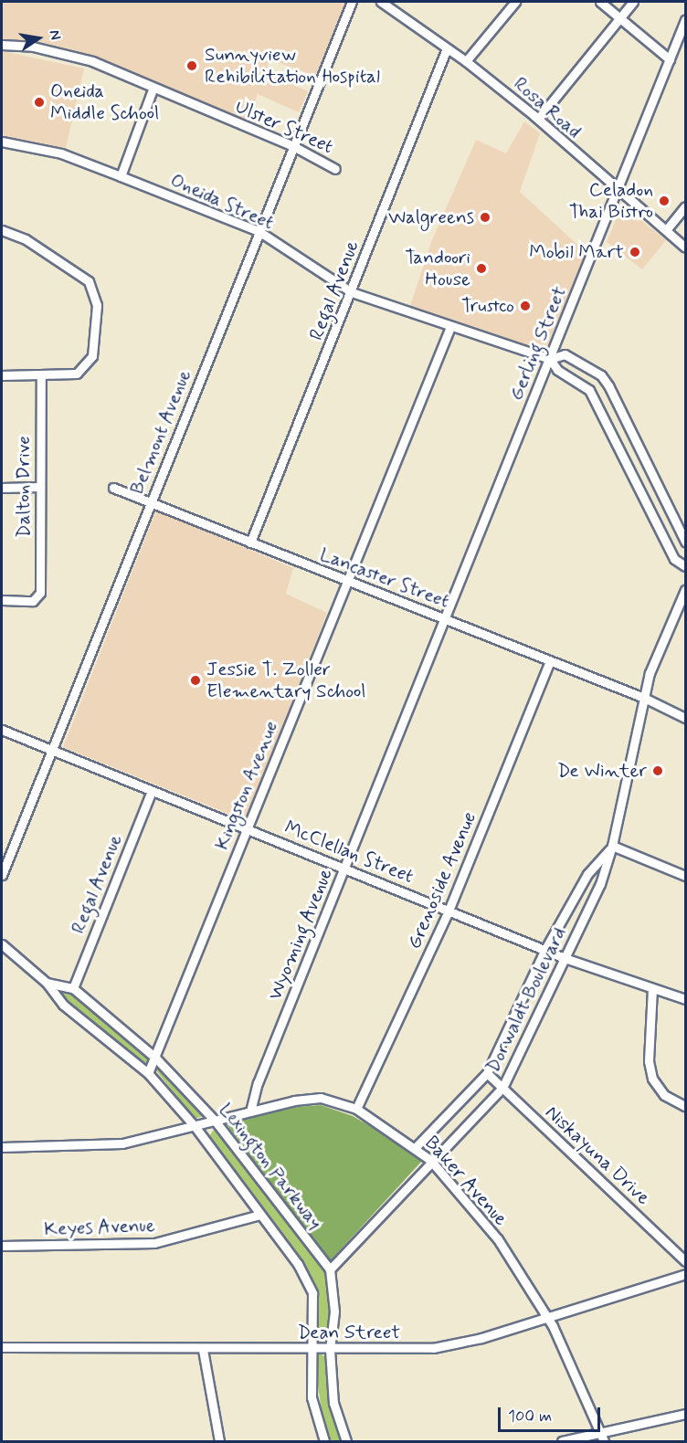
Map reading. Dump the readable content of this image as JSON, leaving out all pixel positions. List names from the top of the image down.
{
  "streets": {
    "street": [
      "Rosa Road",
      "Ulster Street",
      "Oneida Street",
      "Regal Avenue",
      "Gerling Street",
      "Belmont Avenue",
      "Dalton Drive",
      "Lancaster Street",
      "Kingston Avenue",
      "McClellan Street",
      "Grenoside Avenue",
      "Wyoming Avenue",
      "Dorwaldt Boulevard",
      "Niskayuna Drive",
      "Lexington Parkway",
      "Baker Avenue",
      "Keyes Avenue",
      "Dean Street"
    ]
  },
  "crossings": [
    ["Rosa Road", "Regal Avenue"],
    ["Rosa Road", "Gerling Street"],
    ["Ulster Street", "Belmont Avenue"],
    ["Oneida Street", "Regal Avenue"],
    ["Oneida Street", "Gerling Street"],
    ["Oneida Street", "Belmont Avenue"],
    ["Oneida Street", "Kingston Avenue"],
    ["Regal Avenue", "Lancaster Street"],
    ["Regal Avenue", "McClellan Street"],
    ["Regal Avenue", "Lexington Parkway"],
    ["Gerling Street", "Lancaster Street"],
    ["Gerling Street", "Wyoming Avenue"],
    ["Belmont Avenue", "Lancaster Street"],
    ["Belmont Avenue", "McClellan Street"],
    ["Lancaster Street", "Kingston Avenue"],
    ["Lancaster Street", "Grenoside Avenue"],
    ["Lancaster Street", "Wyoming Avenue"],
    ["Lancaster Street", "Dorwaldt Boulevard"],
    ["Kingston Avenue", "McClellan Street"],
    ["Kingston Avenue", "Lexington Parkway"],
    ["McClellan Street", "Grenoside Avenue"],
    ["McClellan Street", "Wyoming Avenue"],
    ["McClellan Street", "Dorwaldt Boulevard"],
    ["Grenoside Avenue", "Baker Avenue"],
    ["Wyoming Avenue", "Baker Avenue"],
    ["Dorwaldt Boulevard", "Niskayuna Drive"],
    ["Dorwaldt Boulevard", "Lexington Parkway"],
    ["Dorwaldt Boulevard", "Baker Avenue"],
    ["Lexington Parkway", "Baker Avenue"],
    ["Lexington Parkway", "Keyes Avenue"],
    ["Lexington Parkway", "Dean Street"],
    ["Baker Avenue", "Dean Street"]
  ],
  "places": [
    "Sunnyview Rehibilitation Hospital",
    "Oneida Middle School",
    "Celadon Thai Bistro",
    "Walgreens",
    "Mobil Mart",
    "Tandoori House",
    "Trustco",
    "Jessie T. Zoller Elementary School",
    "De Winter"
  ],
  "scale_bar": "100 m",
  "north": "right"
}
